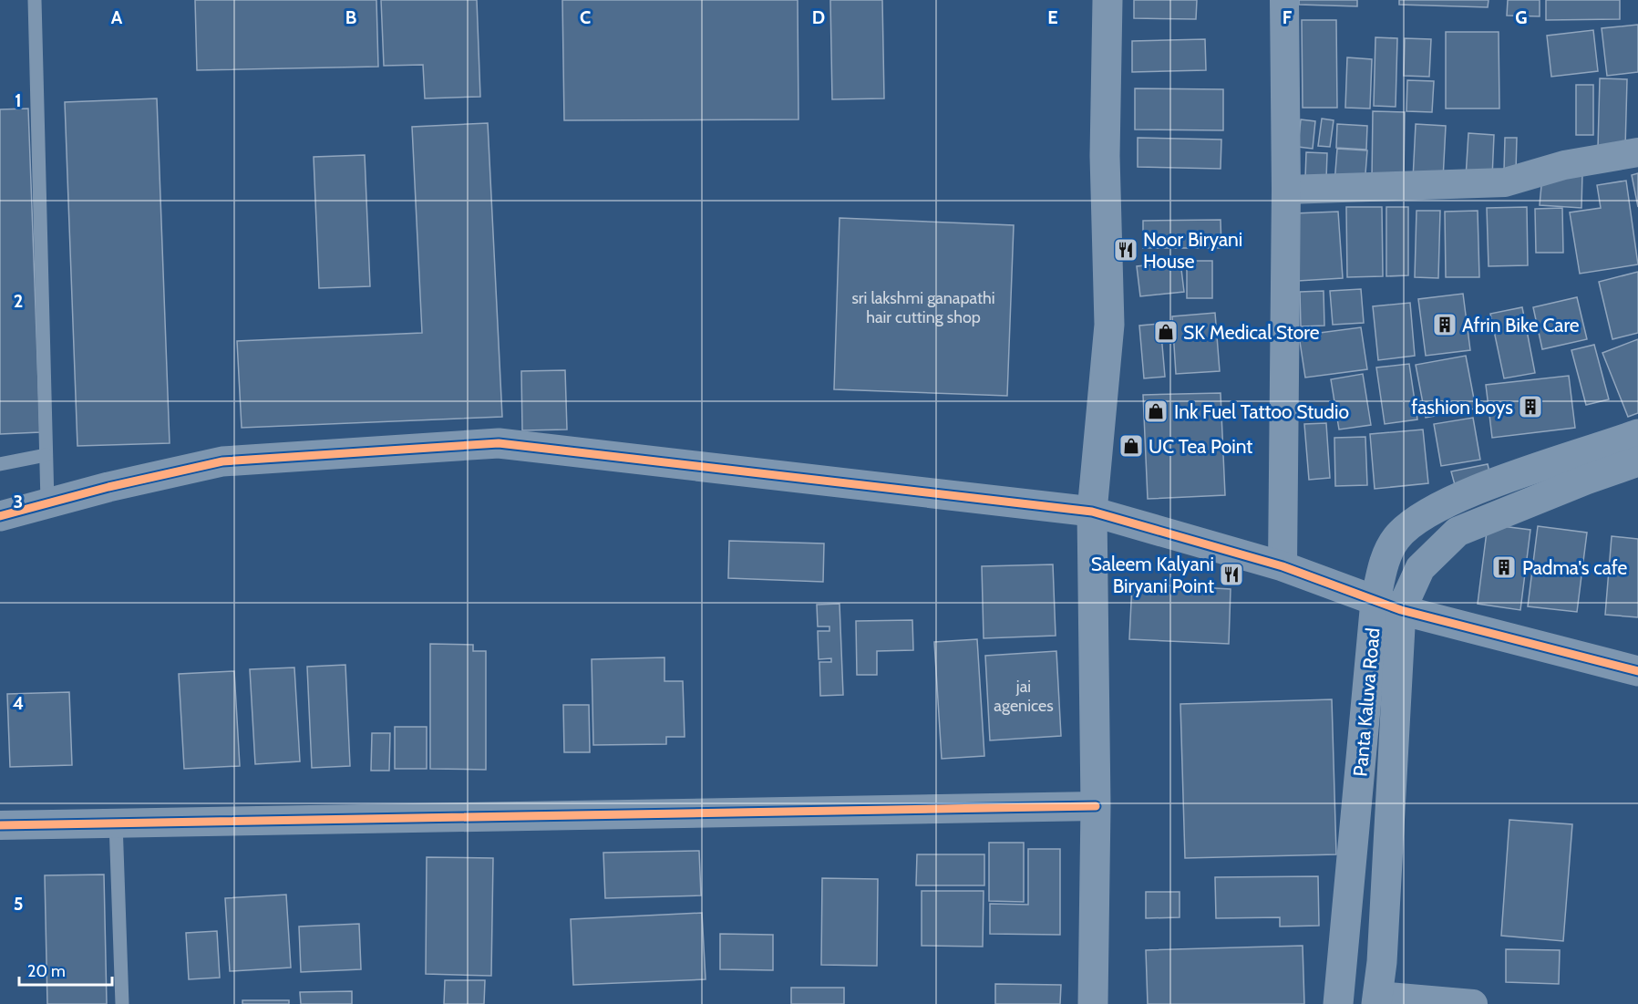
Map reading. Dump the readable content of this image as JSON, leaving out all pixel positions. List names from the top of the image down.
{
  "streets": {
    "street": ["Panta Kaluva Road"]
  },
  "places": {
    "restaurant": ["Noor Biryani House", "Saleem Kalyani Biryani Point"],
    "building": ["Afrin Bike Care", "fashion boys", "Padma's cafe"],
    "shop": ["SK Medical Store", "Ink Fuel Tattoo Studio", "UC Tea Point"]
  },
  "house_numbers": ["sri lakshmi ganapathi hair cutting shop", "jai agenices"],
  "scale_bar": "20 m",
  "grid": {
    "columns": [
      "A",
      "B",
      "C",
      "D",
      "E",
      "F",
      "G"
    ],
    "rows": [
      "1",
      "2",
      "3",
      "4",
      "5"
    ]
  }
}
